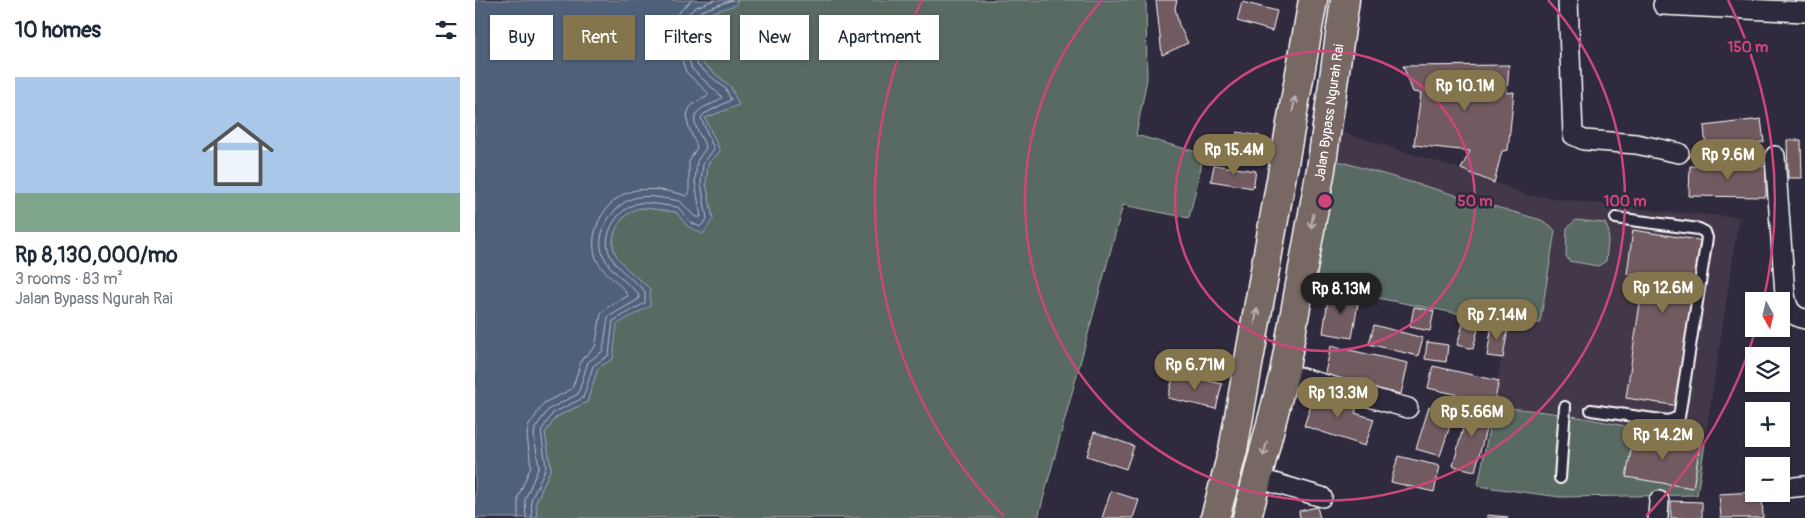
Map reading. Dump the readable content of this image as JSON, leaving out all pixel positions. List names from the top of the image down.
{
  "streets": {
    "highway": ["Jalan Bypass Ngurah Rai"]
  },
  "north": "bottom",
  "page": {
    "heading": "10 homes",
    "chip": [
      "Buy",
      "Rent",
      "Filters",
      "New",
      "Apartment"
    ],
    "list": [
      {
        "name": "Rp 8,130,000/mo",
        "note": "3 rooms · 83 m² · Jalan Bypass Ngurah Rai"
      }
    ],
    "price": [
      "Rp 10.1M",
      "Rp 15.4M",
      "Rp 9.6M",
      "Rp 12.6M",
      "Rp 8.13M",
      "Rp 7.14M",
      "Rp 6.71M",
      "Rp 13.3M",
      "Rp 5.66M",
      "Rp 14.2M"
    ],
    "map_buttons": ["+", "−"]
  },
  "rings": ["150 m", "50 m", "100 m"]
}
